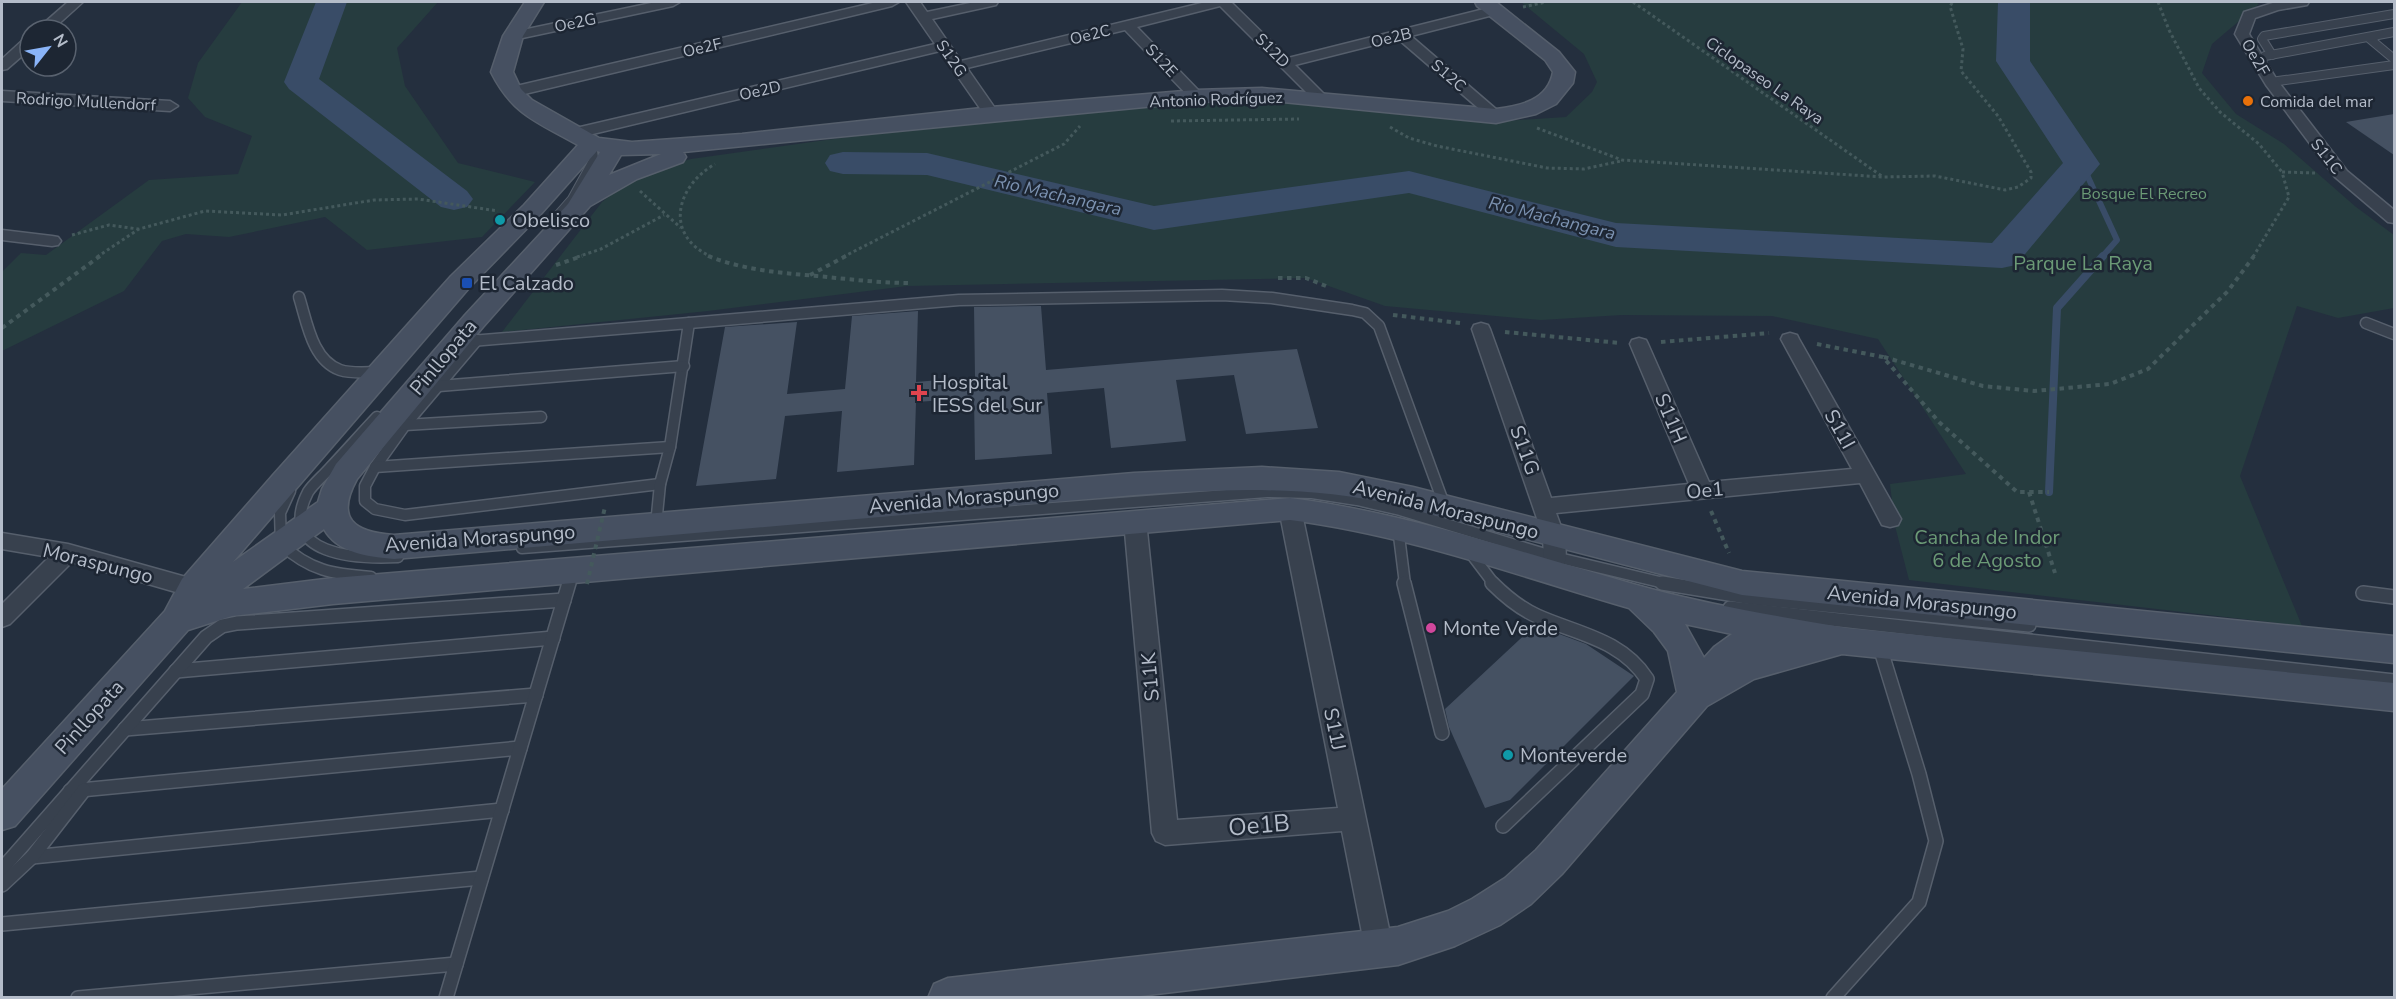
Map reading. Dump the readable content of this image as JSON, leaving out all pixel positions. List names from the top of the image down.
{
  "streets": {
    "street": [
      "Oe2G",
      "Oe2C",
      "Oe2B",
      "Oe2F",
      "S12D",
      "S12G",
      "S12E",
      "S12C",
      "Oe2D",
      "Antonio Rodríguez",
      "Rodrigo Mullendorf",
      "S11C",
      "Pinllopata",
      "S11H",
      "S11I",
      "S11G",
      "Oe1",
      "Avenida Moraspungo",
      "Moraspungo",
      "S11K",
      "S11J",
      "Oe1B"
    ],
    "path": ["Ciclopaseo La Raya"]
  },
  "crossings": [
    ["Oe2C", "S12D"],
    ["Oe2C", "S12G"],
    ["Oe2C", "S12E"],
    ["Oe2B", "S12D"],
    ["Oe2B", "S12C"],
    ["Oe2B", "Antonio Rodríguez"],
    ["Oe2F", "Antonio Rodríguez"],
    ["Oe2F", "S11C"],
    ["S12D", "Antonio Rodríguez"],
    ["S12G", "Oe2D"],
    ["S12G", "Antonio Rodríguez"],
    ["S12E", "Antonio Rodríguez"],
    ["S12C", "Antonio Rodríguez"],
    ["Oe2D", "Antonio Rodríguez"],
    ["Oe2D", "Pinllopata"],
    ["Antonio Rodríguez", "Pinllopata"],
    ["Pinllopata", "Avenida Moraspungo"],
    ["Pinllopata", "Moraspungo"],
    ["S11H", "Oe1"],
    ["S11I", "Oe1"],
    ["S11G", "Oe1"],
    ["S11G", "Avenida Moraspungo"],
    ["Avenida Moraspungo", "S11K"],
    ["Avenida Moraspungo", "S11J"],
    ["S11K", "Oe1B"],
    ["S11J", "Oe1B"]
  ],
  "water": ["Rio Machangara"],
  "parks": ["Bosque El Recreo", "Parque La Raya", "Cancha de Indor 6 de Agosto"],
  "places": {
    "other": [
      "Comida del mar",
      "Obelisco",
      "Monte Verde",
      "Monteverde"
    ],
    "transit": ["El Calzado"],
    "health": ["Hospital IESS del Sur"]
  },
  "north": "top right"
}
